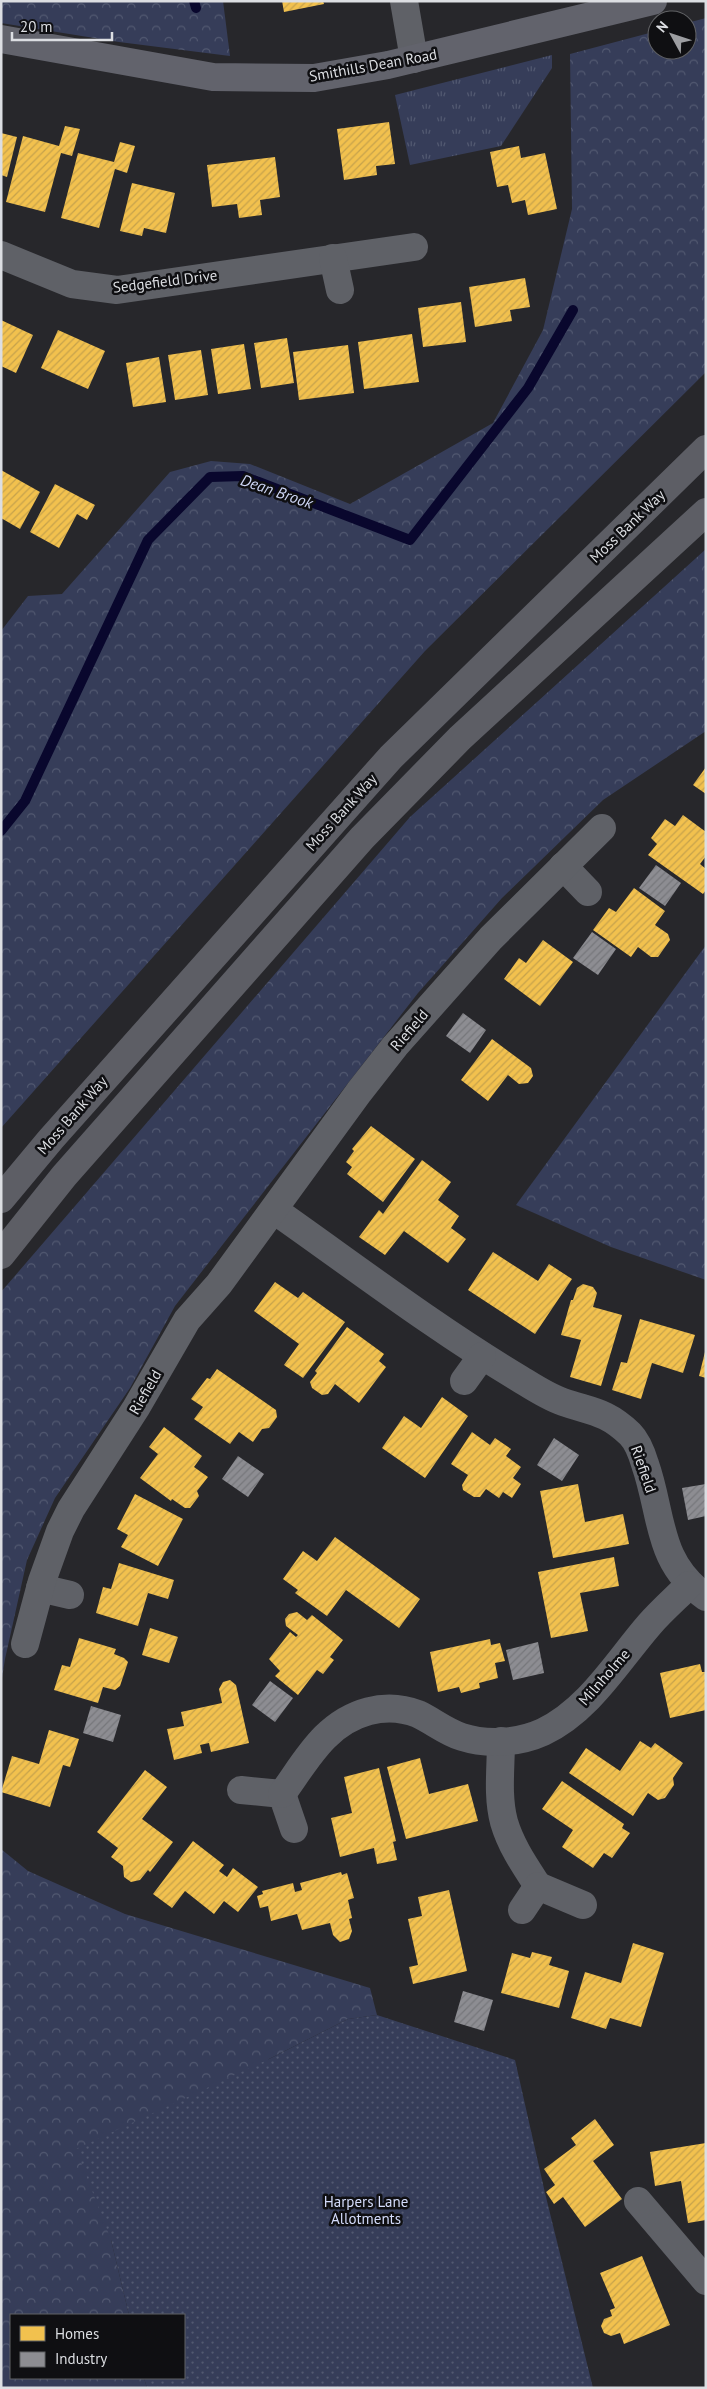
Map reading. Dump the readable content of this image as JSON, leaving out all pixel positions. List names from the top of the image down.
{
  "streets": {
    "highway": ["Moss Bank Way"],
    "street": [
      "Smithills Dean Road",
      "Sedgefield Drive",
      "Riefield",
      "Milnholme"
    ]
  },
  "crossings": [
    ["Riefield", "Milnholme"]
  ],
  "water": ["Dean Brook"],
  "parks": ["Harpers Lane Allotments"],
  "legend": ["Homes", "Industry"],
  "scale_bar": "20 m",
  "north": "top left"
}
